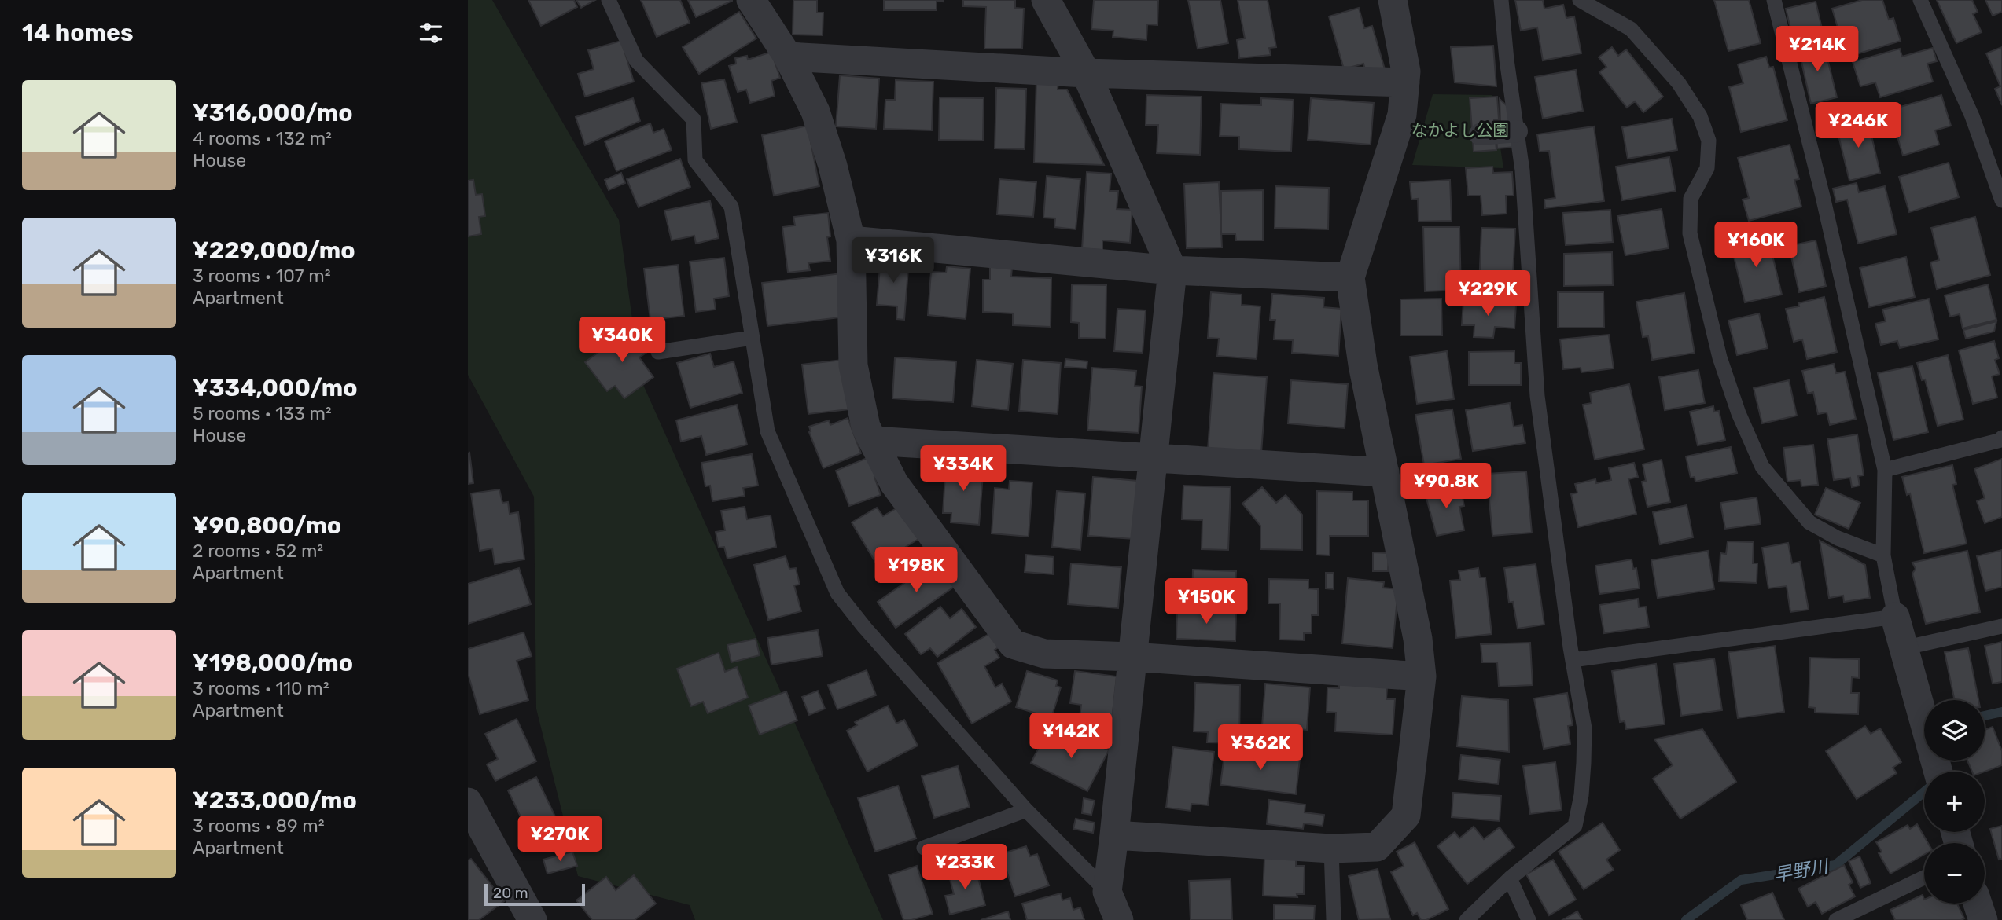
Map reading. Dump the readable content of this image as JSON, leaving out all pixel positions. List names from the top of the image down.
{
  "water": ["早野川"],
  "parks": ["なかよし公園"],
  "scale_bar": "20 m",
  "page": {
    "heading": "14 homes",
    "price": [
      "¥214K",
      "¥246K",
      "¥160K",
      "¥316K",
      "¥229K",
      "¥340K",
      "¥334K",
      "¥90.8K",
      "¥198K",
      "¥150K",
      "¥142K",
      "¥362K",
      "¥270K",
      "¥233K"
    ],
    "list": [
      {
        "name": "¥316,000/mo",
        "note": "4 rooms · 132 m² · House"
      },
      {
        "name": "¥229,000/mo",
        "note": "3 rooms · 107 m² · Apartment"
      },
      {
        "name": "¥334,000/mo",
        "note": "5 rooms · 133 m² · House"
      },
      {
        "name": "¥90,800/mo",
        "note": "2 rooms · 52 m² · Apartment"
      },
      {
        "name": "¥198,000/mo",
        "note": "3 rooms · 110 m² · Apartment"
      },
      {
        "name": "¥233,000/mo",
        "note": "3 rooms · 89 m² · Apartment"
      }
    ],
    "map_buttons": ["+", "−"],
    "scale": "20 m"
  }
}
